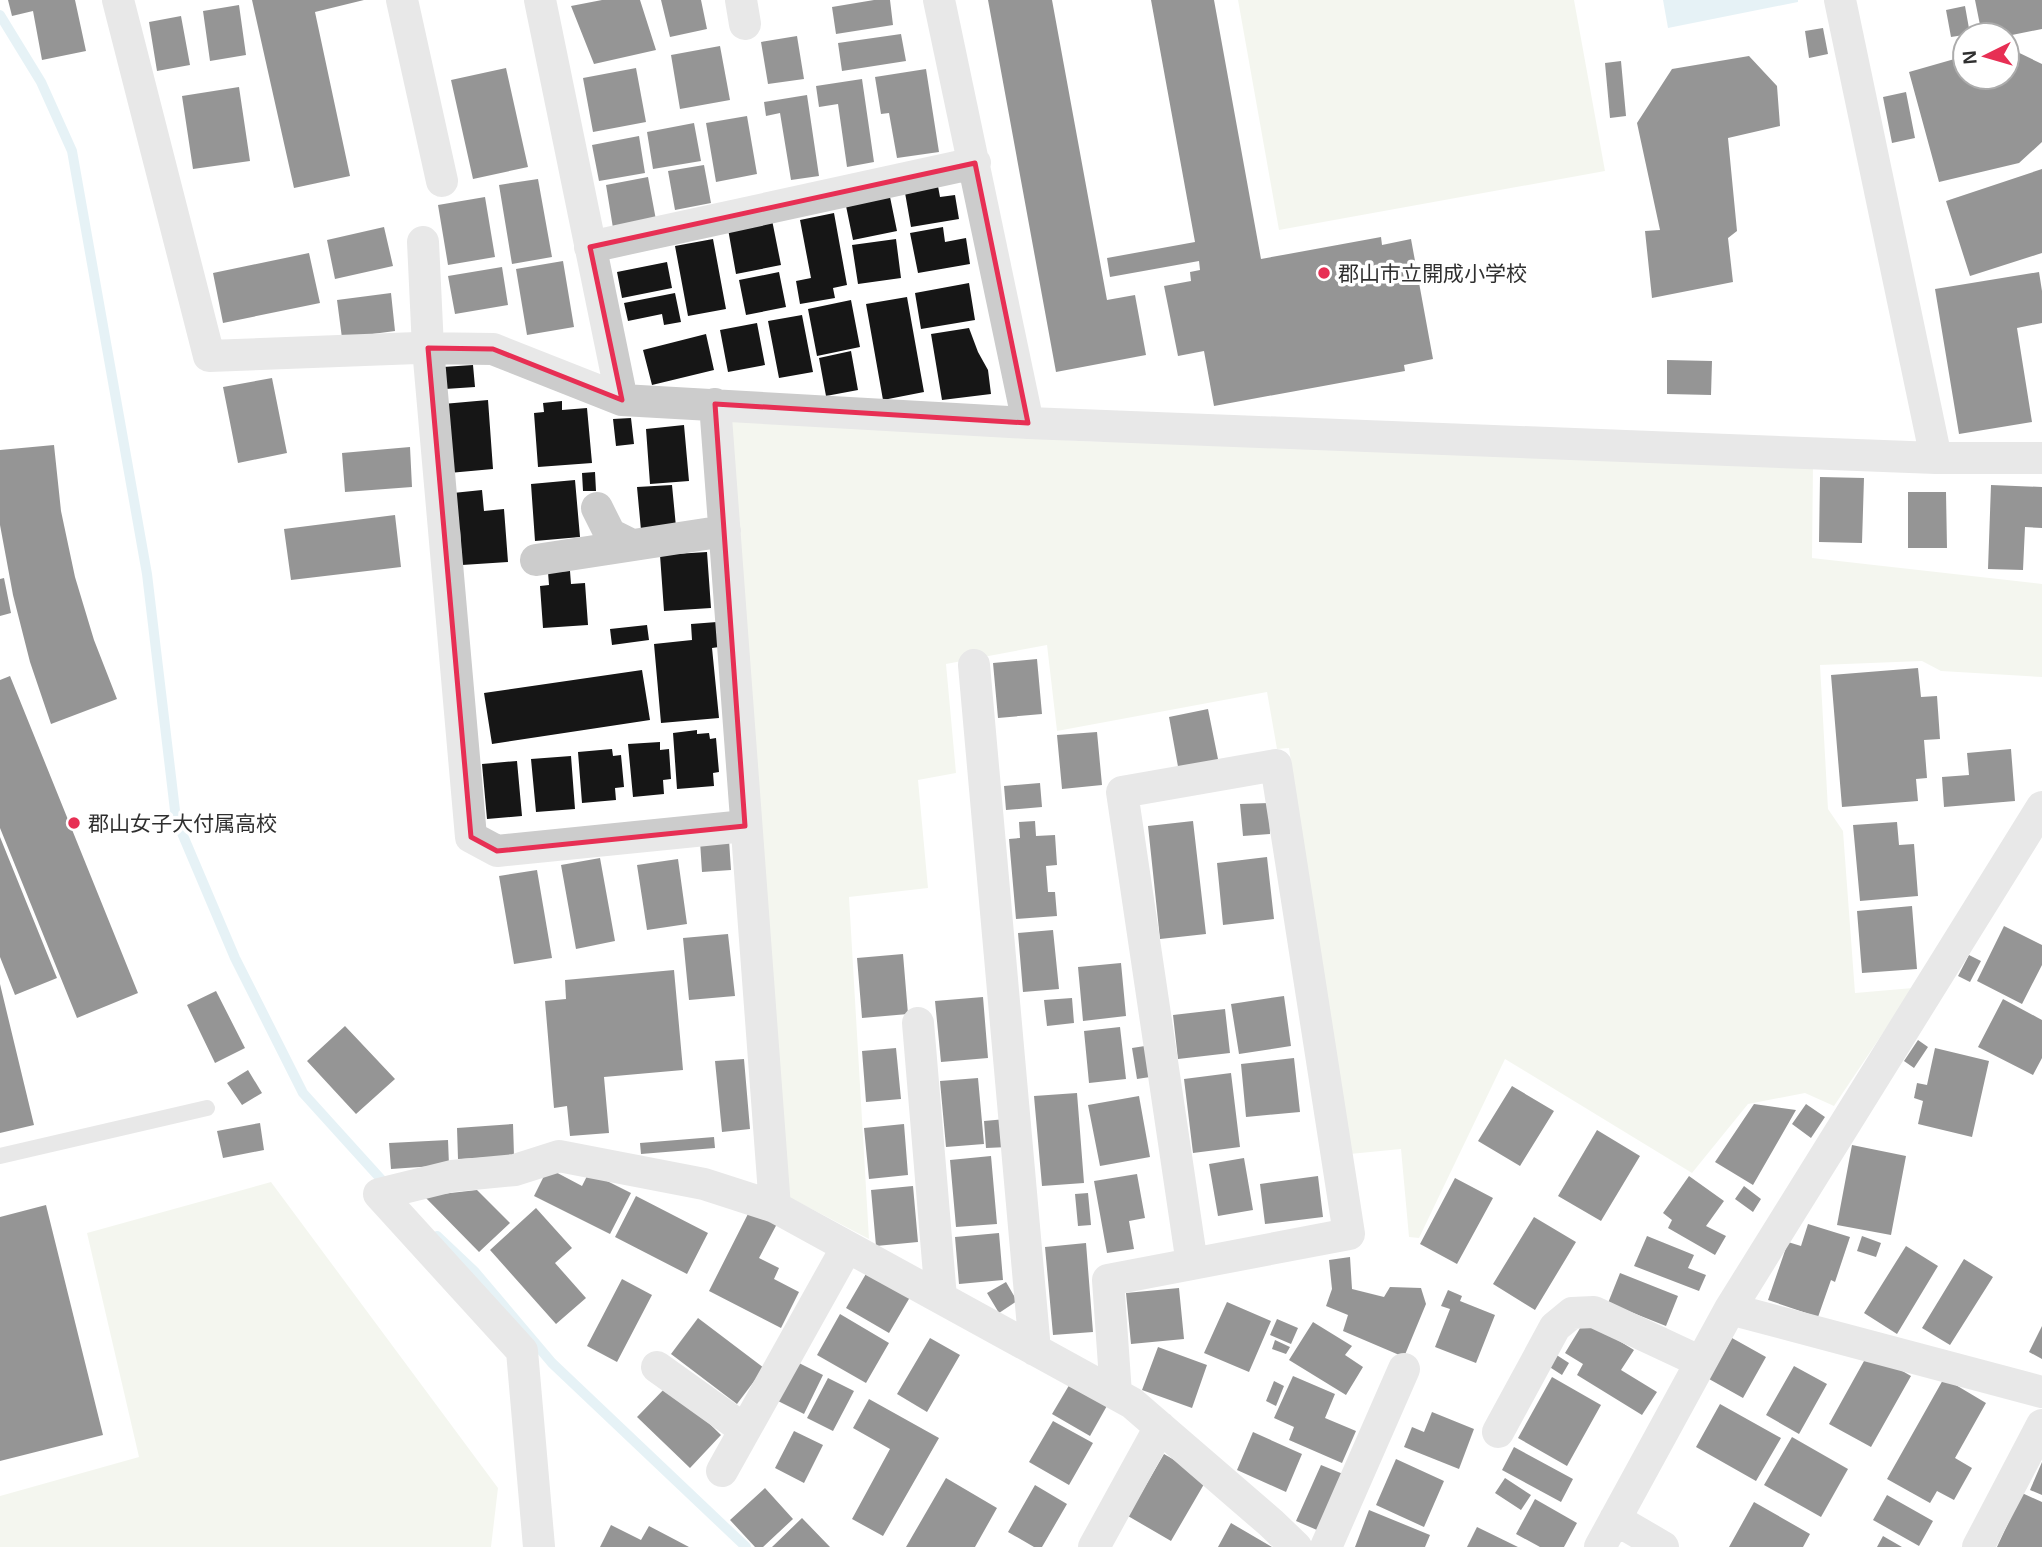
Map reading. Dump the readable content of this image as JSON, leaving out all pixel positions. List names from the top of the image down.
{
  "places": ["郡山市立開成小学校", "郡山女子大付属高校"],
  "north": "left"
}
